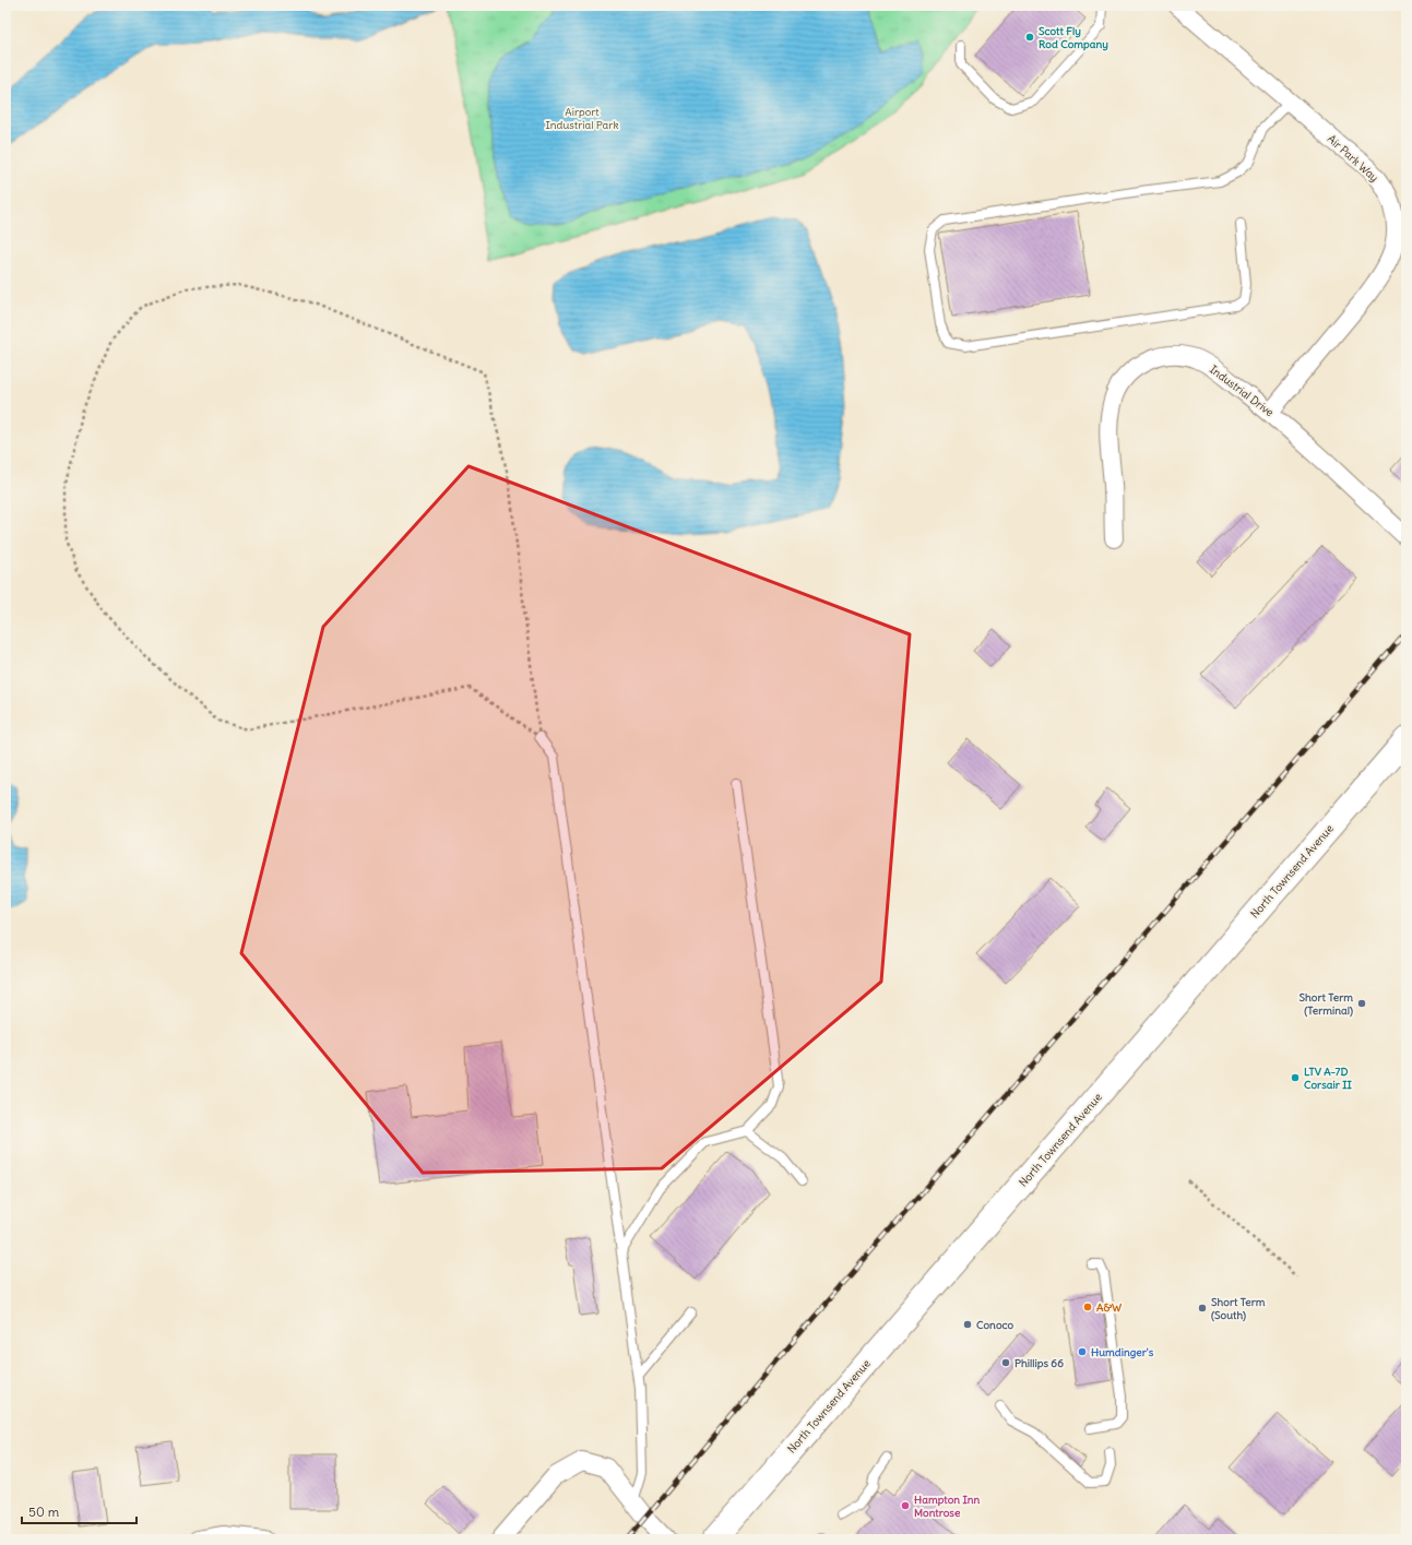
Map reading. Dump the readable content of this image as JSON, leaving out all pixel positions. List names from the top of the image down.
{
  "streets": {
    "highway": ["North Townsend Avenue"],
    "street": ["Air Park Way", "Industrial Drive"]
  },
  "crossings": [
    ["Air Park Way", "Industrial Drive"]
  ],
  "parks": ["Airport Industrial Park"],
  "places": [
    "Scott Fly Rod Company",
    "Short Term (Terminal)",
    "LTV A-7D Corsair II",
    "A&W",
    "Short Term (South)",
    "Conoco",
    "Humdinger's",
    "Phillips 66",
    "Hampton Inn Montrose"
  ],
  "scale_bar": "50 m"
}
